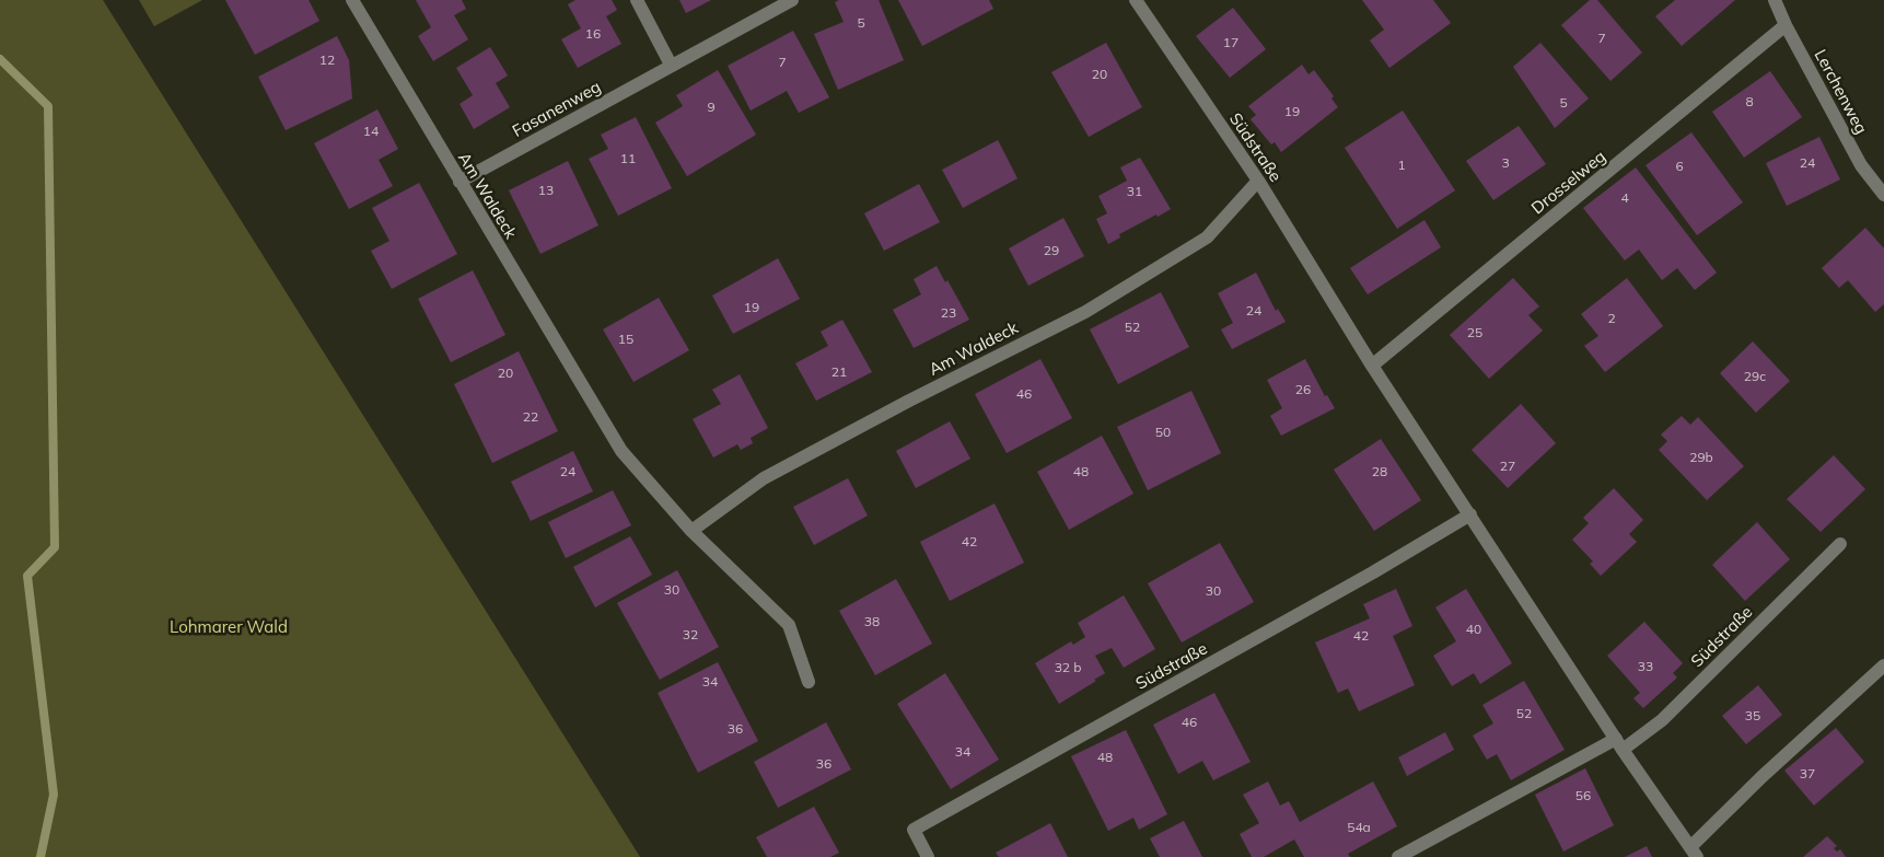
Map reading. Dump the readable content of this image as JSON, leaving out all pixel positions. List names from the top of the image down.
{
  "streets": {
    "street": [
      "Lerchenweg",
      "Fasanenweg",
      "Südstraße",
      "Drosselweg",
      "Am Waldeck"
    ]
  },
  "crossings": [
    ["Lerchenweg", "Drosselweg"],
    ["Fasanenweg", "Am Waldeck"],
    ["Südstraße", "Drosselweg"],
    ["Südstraße", "Am Waldeck"]
  ],
  "parks": ["Lohmarer Wald"],
  "house_numbers": [
    "5",
    "16",
    "7",
    "17",
    "12",
    "7",
    "20",
    "8",
    "5",
    "9",
    "19",
    "14",
    "11",
    "3",
    "24",
    "1",
    "6",
    "13",
    "31",
    "4",
    "29",
    "19",
    "24",
    "23",
    "2",
    "52",
    "25",
    "15",
    "21",
    "20",
    "29c",
    "26",
    "46",
    "22",
    "50",
    "29b",
    "27",
    "24",
    "48",
    "28",
    "42",
    "30",
    "30",
    "38",
    "40",
    "32",
    "42",
    "33",
    "32 b",
    "34",
    "52",
    "35",
    "46",
    "36",
    "34",
    "48",
    "36",
    "37",
    "56",
    "54a"
  ]
}
